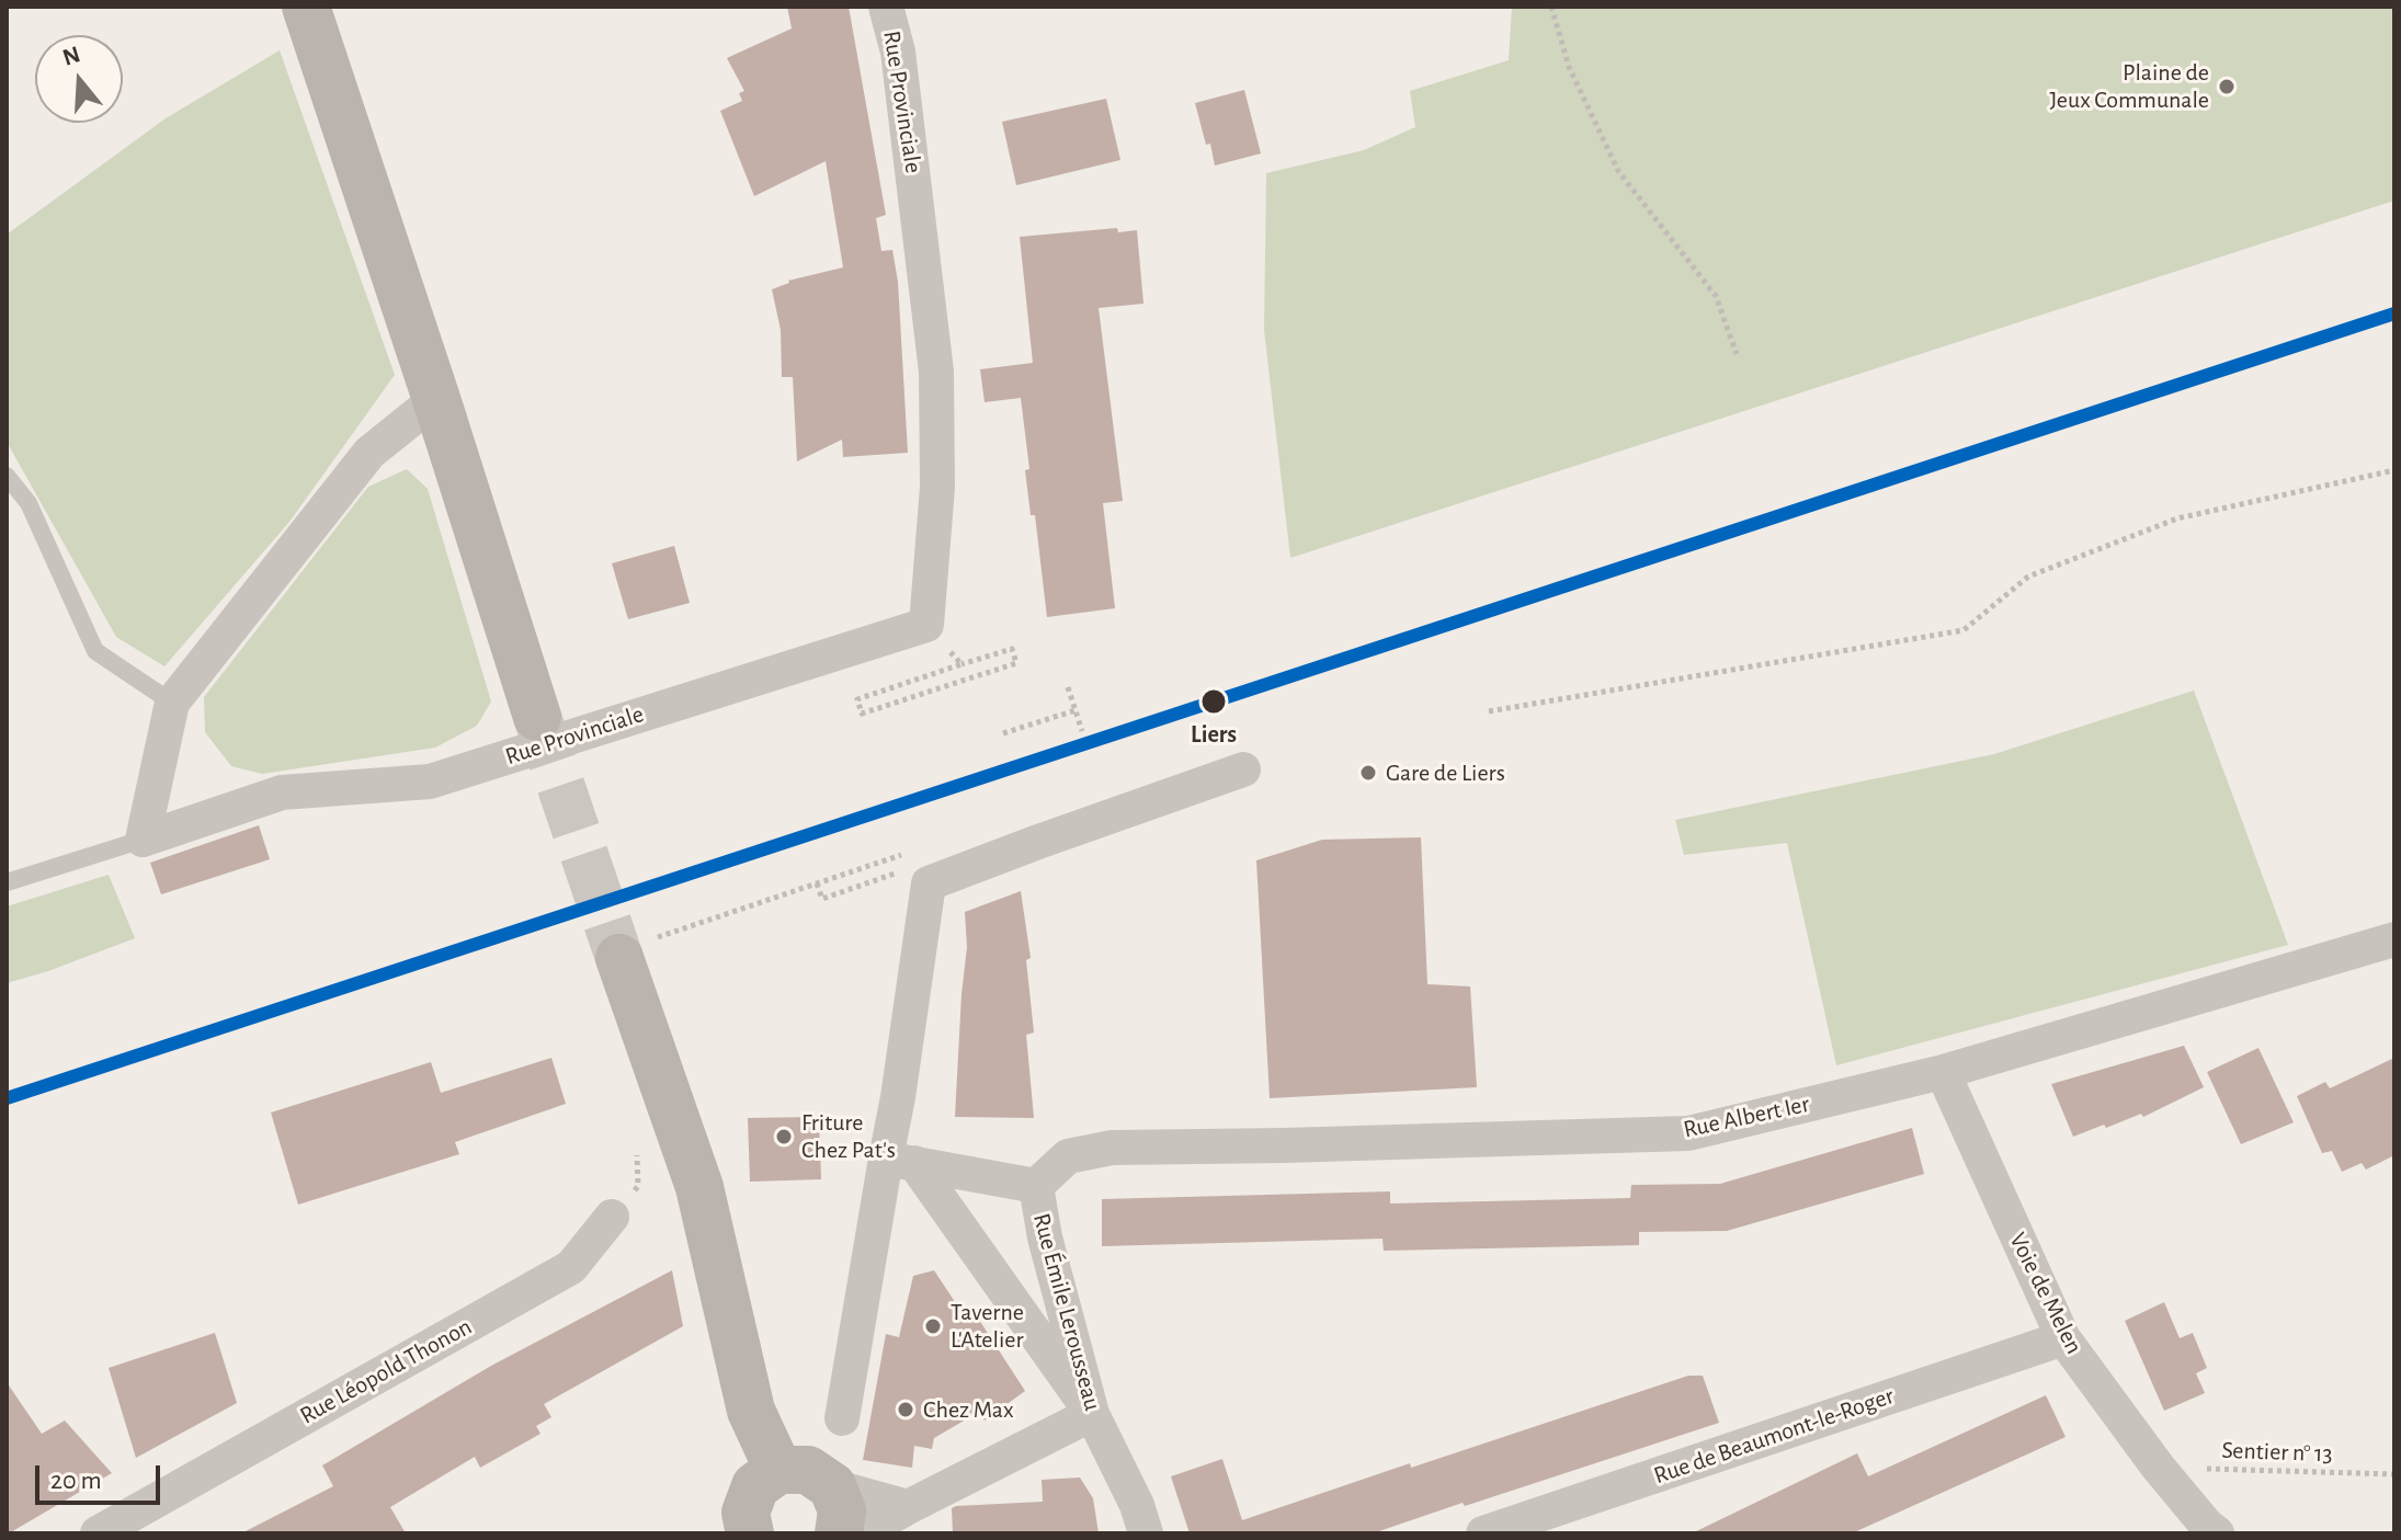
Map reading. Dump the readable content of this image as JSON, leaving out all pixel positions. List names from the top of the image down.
{
  "streets": {
    "main road": ["Rue Provinciale"],
    "street": [
      "Rue Albert Ier",
      "Voie de Melen",
      "Rue Émile Lerousseau",
      "Rue Léopold Thonon",
      "Rue de Beaumont-le-Roger"
    ],
    "path": ["Sentier n° 13"]
  },
  "crossings": [
    ["Rue Albert Ier", "Voie de Melen"],
    ["Rue Albert Ier", "Rue Émile Lerousseau"],
    ["Voie de Melen", "Rue de Beaumont-le-Roger"],
    ["Voie de Melen", "Sentier n° 13"]
  ],
  "places": [
    "Plaine de Jeux Communale",
    "Liers",
    "Gare de Liers",
    "Friture Chez Pat's",
    "Taverne L'Atelier",
    "Chez Max"
  ],
  "scale_bar": "20 m",
  "north": "top"
}
